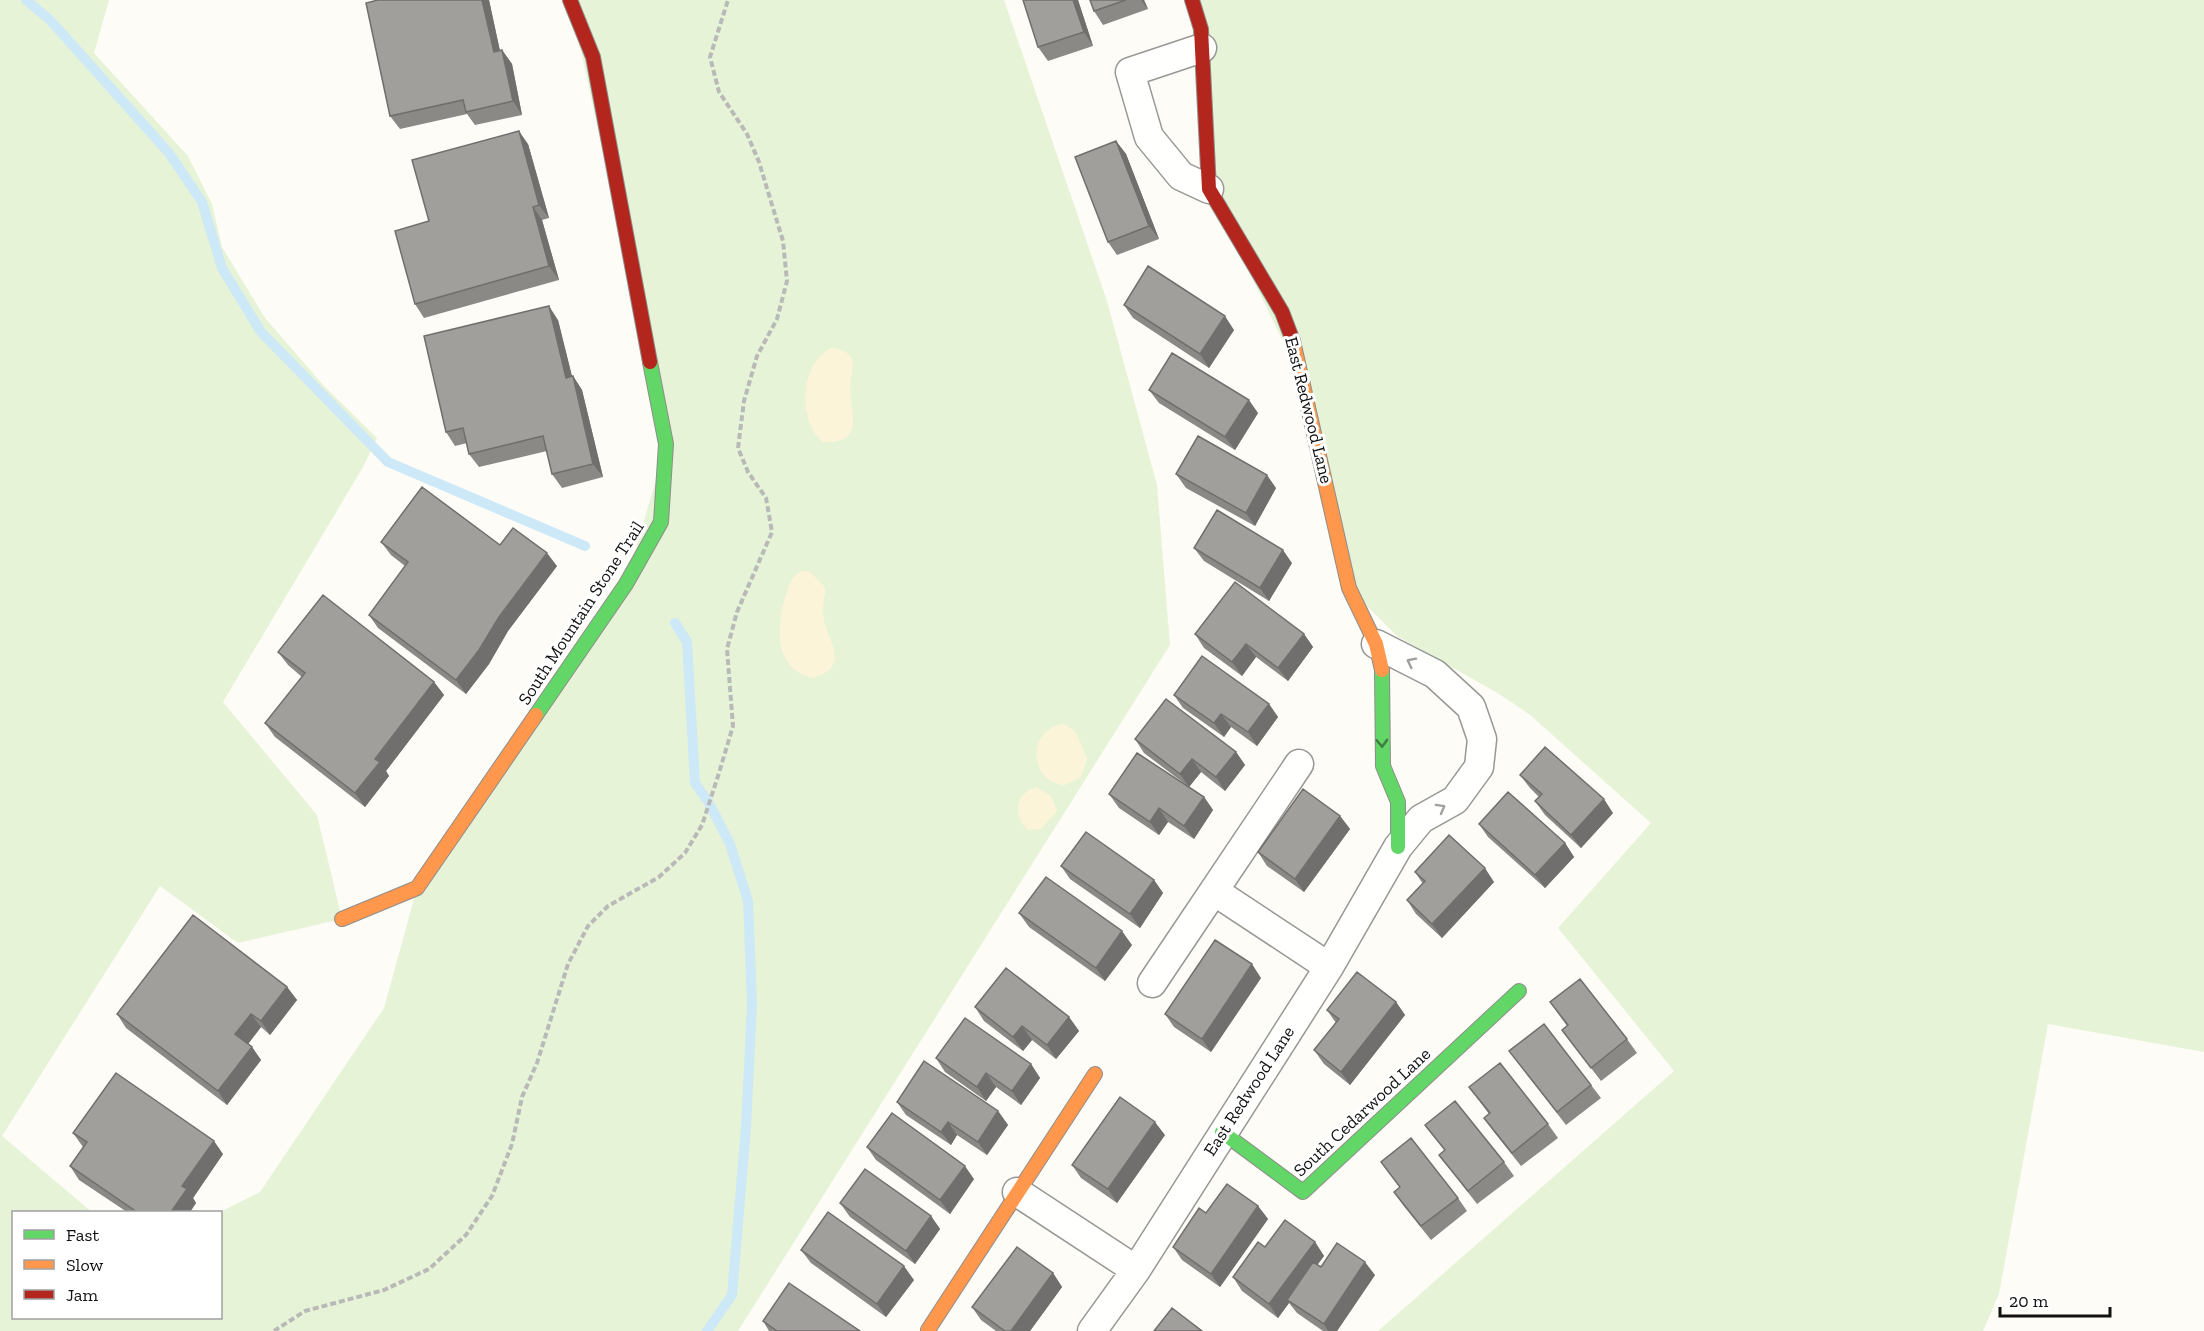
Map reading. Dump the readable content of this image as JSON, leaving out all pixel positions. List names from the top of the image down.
{
  "streets": {
    "street": ["East Redwood Lane", "South Mountain Stone Trail", "South Cedarwood Lane"]
  },
  "crossings": [
    ["East Redwood Lane", "South Cedarwood Lane"]
  ],
  "legend": ["Fast", "Slow", "Jam"],
  "scale_bar": "20 m"
}
